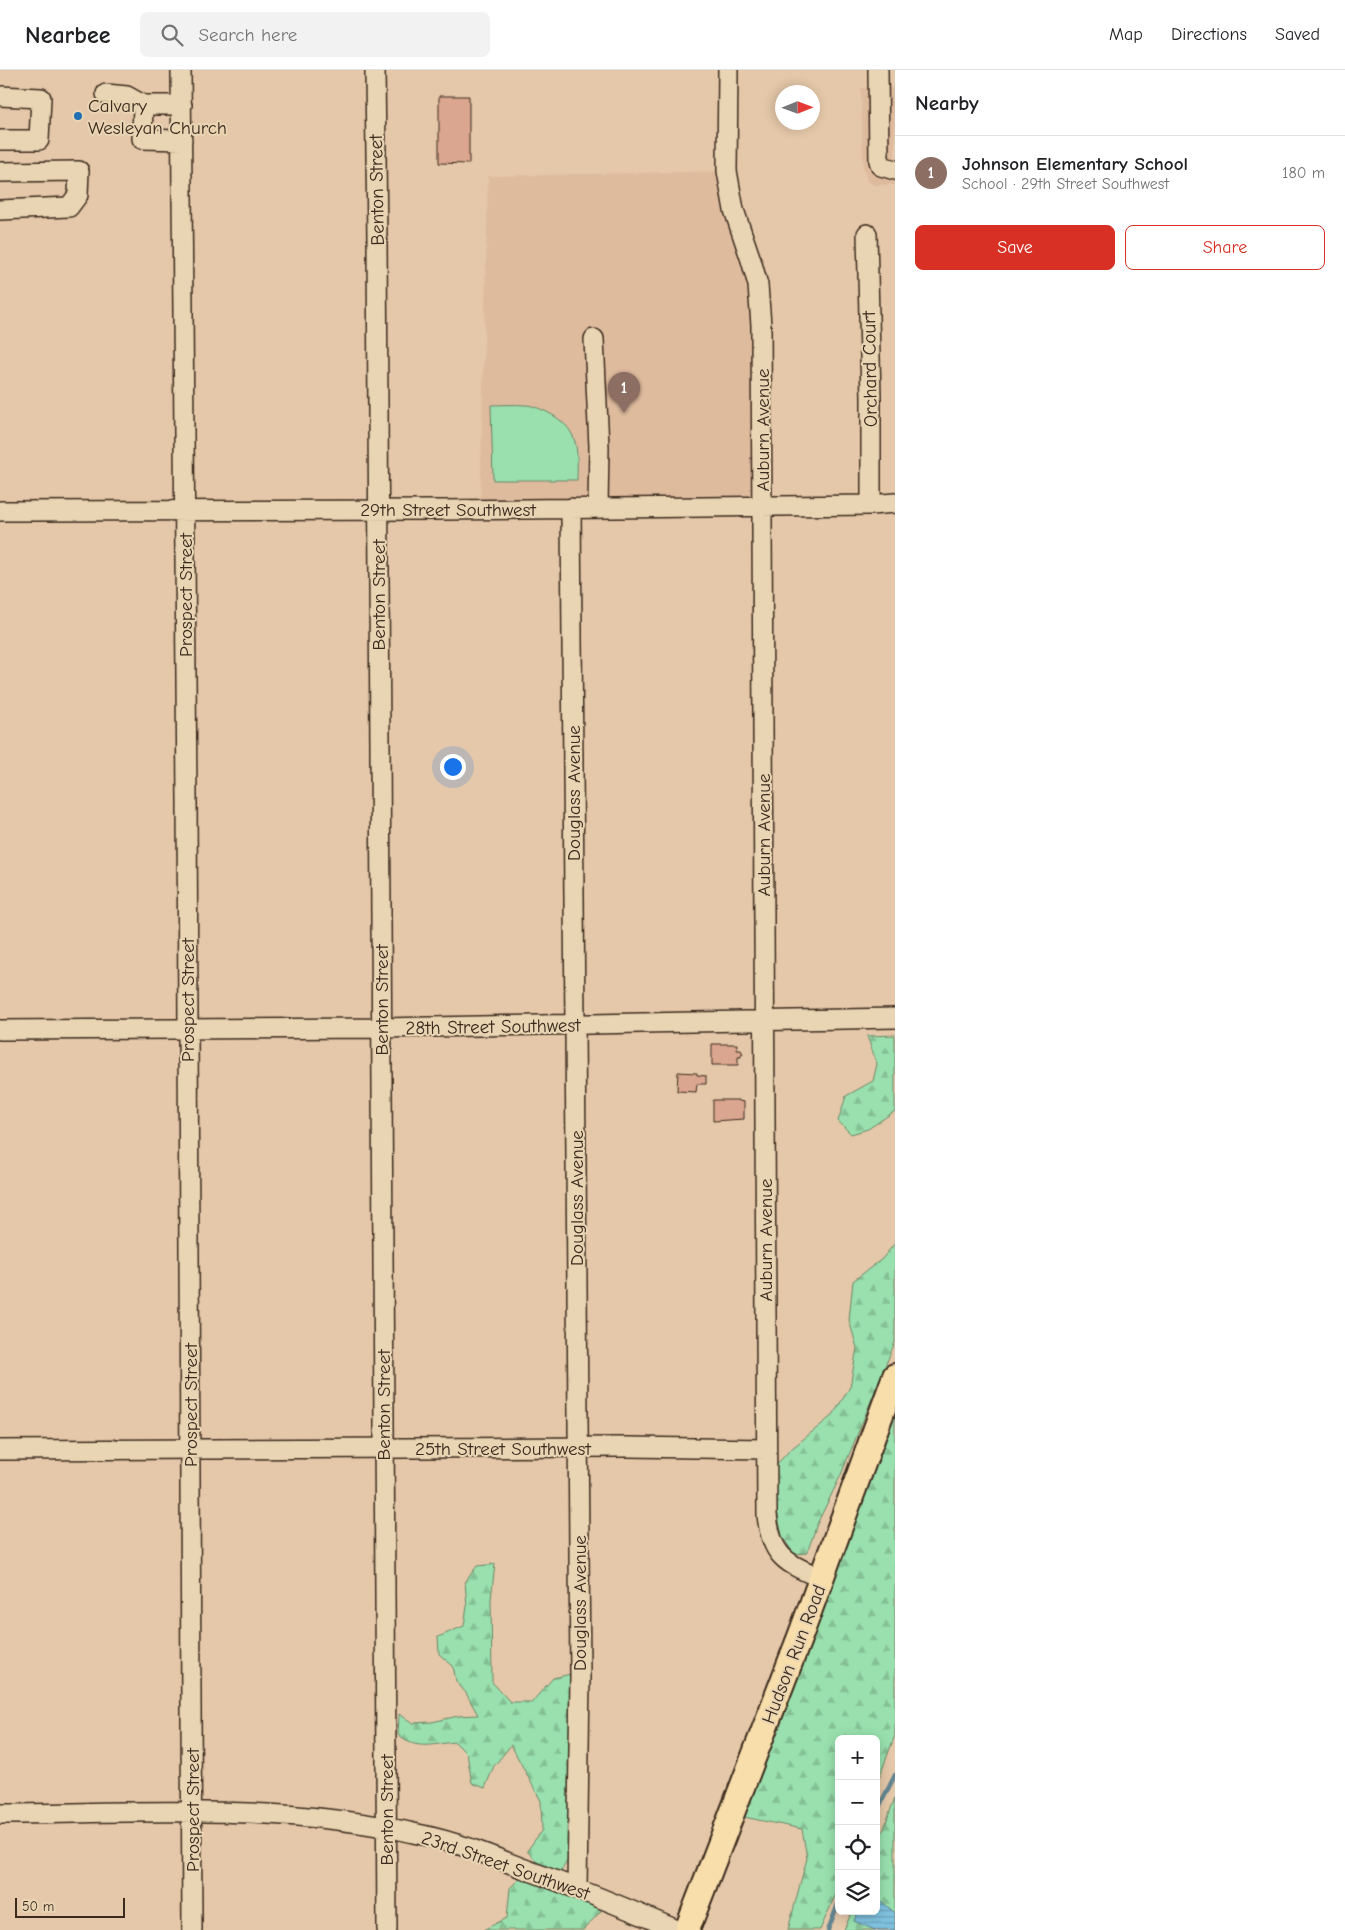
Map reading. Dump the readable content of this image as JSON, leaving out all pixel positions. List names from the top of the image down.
{
  "streets": {
    "main road": ["Hudson Run Road"],
    "street": [
      "Benton Street",
      "Orchard Court",
      "Auburn Avenue",
      "29th Street Southwest",
      "Prospect Street",
      "Douglass Avenue",
      "28th Street Southwest",
      "25th Street Southwest",
      "23rd Street Southwest"
    ]
  },
  "crossings": [
    ["Benton Street", "29th Street Southwest"],
    ["Benton Street", "28th Street Southwest"],
    ["Benton Street", "25th Street Southwest"],
    ["Benton Street", "23rd Street Southwest"],
    ["Orchard Court", "29th Street Southwest"],
    ["Auburn Avenue", "29th Street Southwest"],
    ["Auburn Avenue", "28th Street Southwest"],
    ["Auburn Avenue", "25th Street Southwest"],
    ["Auburn Avenue", "Hudson Run Road"],
    ["29th Street Southwest", "Prospect Street"],
    ["29th Street Southwest", "Douglass Avenue"],
    ["Prospect Street", "28th Street Southwest"],
    ["Prospect Street", "25th Street Southwest"],
    ["Prospect Street", "23rd Street Southwest"],
    ["Douglass Avenue", "28th Street Southwest"],
    ["Douglass Avenue", "25th Street Southwest"],
    ["Douglass Avenue", "23rd Street Southwest"]
  ],
  "places": ["Calvary Wesleyan Church"],
  "scale_bar": "50 m",
  "north": "right",
  "page": {
    "header": "Nearbee",
    "search": "Search here",
    "nav": ["Map", "Directions", "Saved"],
    "heading": "Nearby",
    "list": [
      {
        "mark": "1",
        "name": "Johnson Elementary School",
        "note": "School · 29th Street Southwest",
        "value": "180 m"
      }
    ],
    "buttons": ["Save", "Share"],
    "pins": "1",
    "map_buttons": ["+", "−"],
    "scale": "50 m"
  }
}
